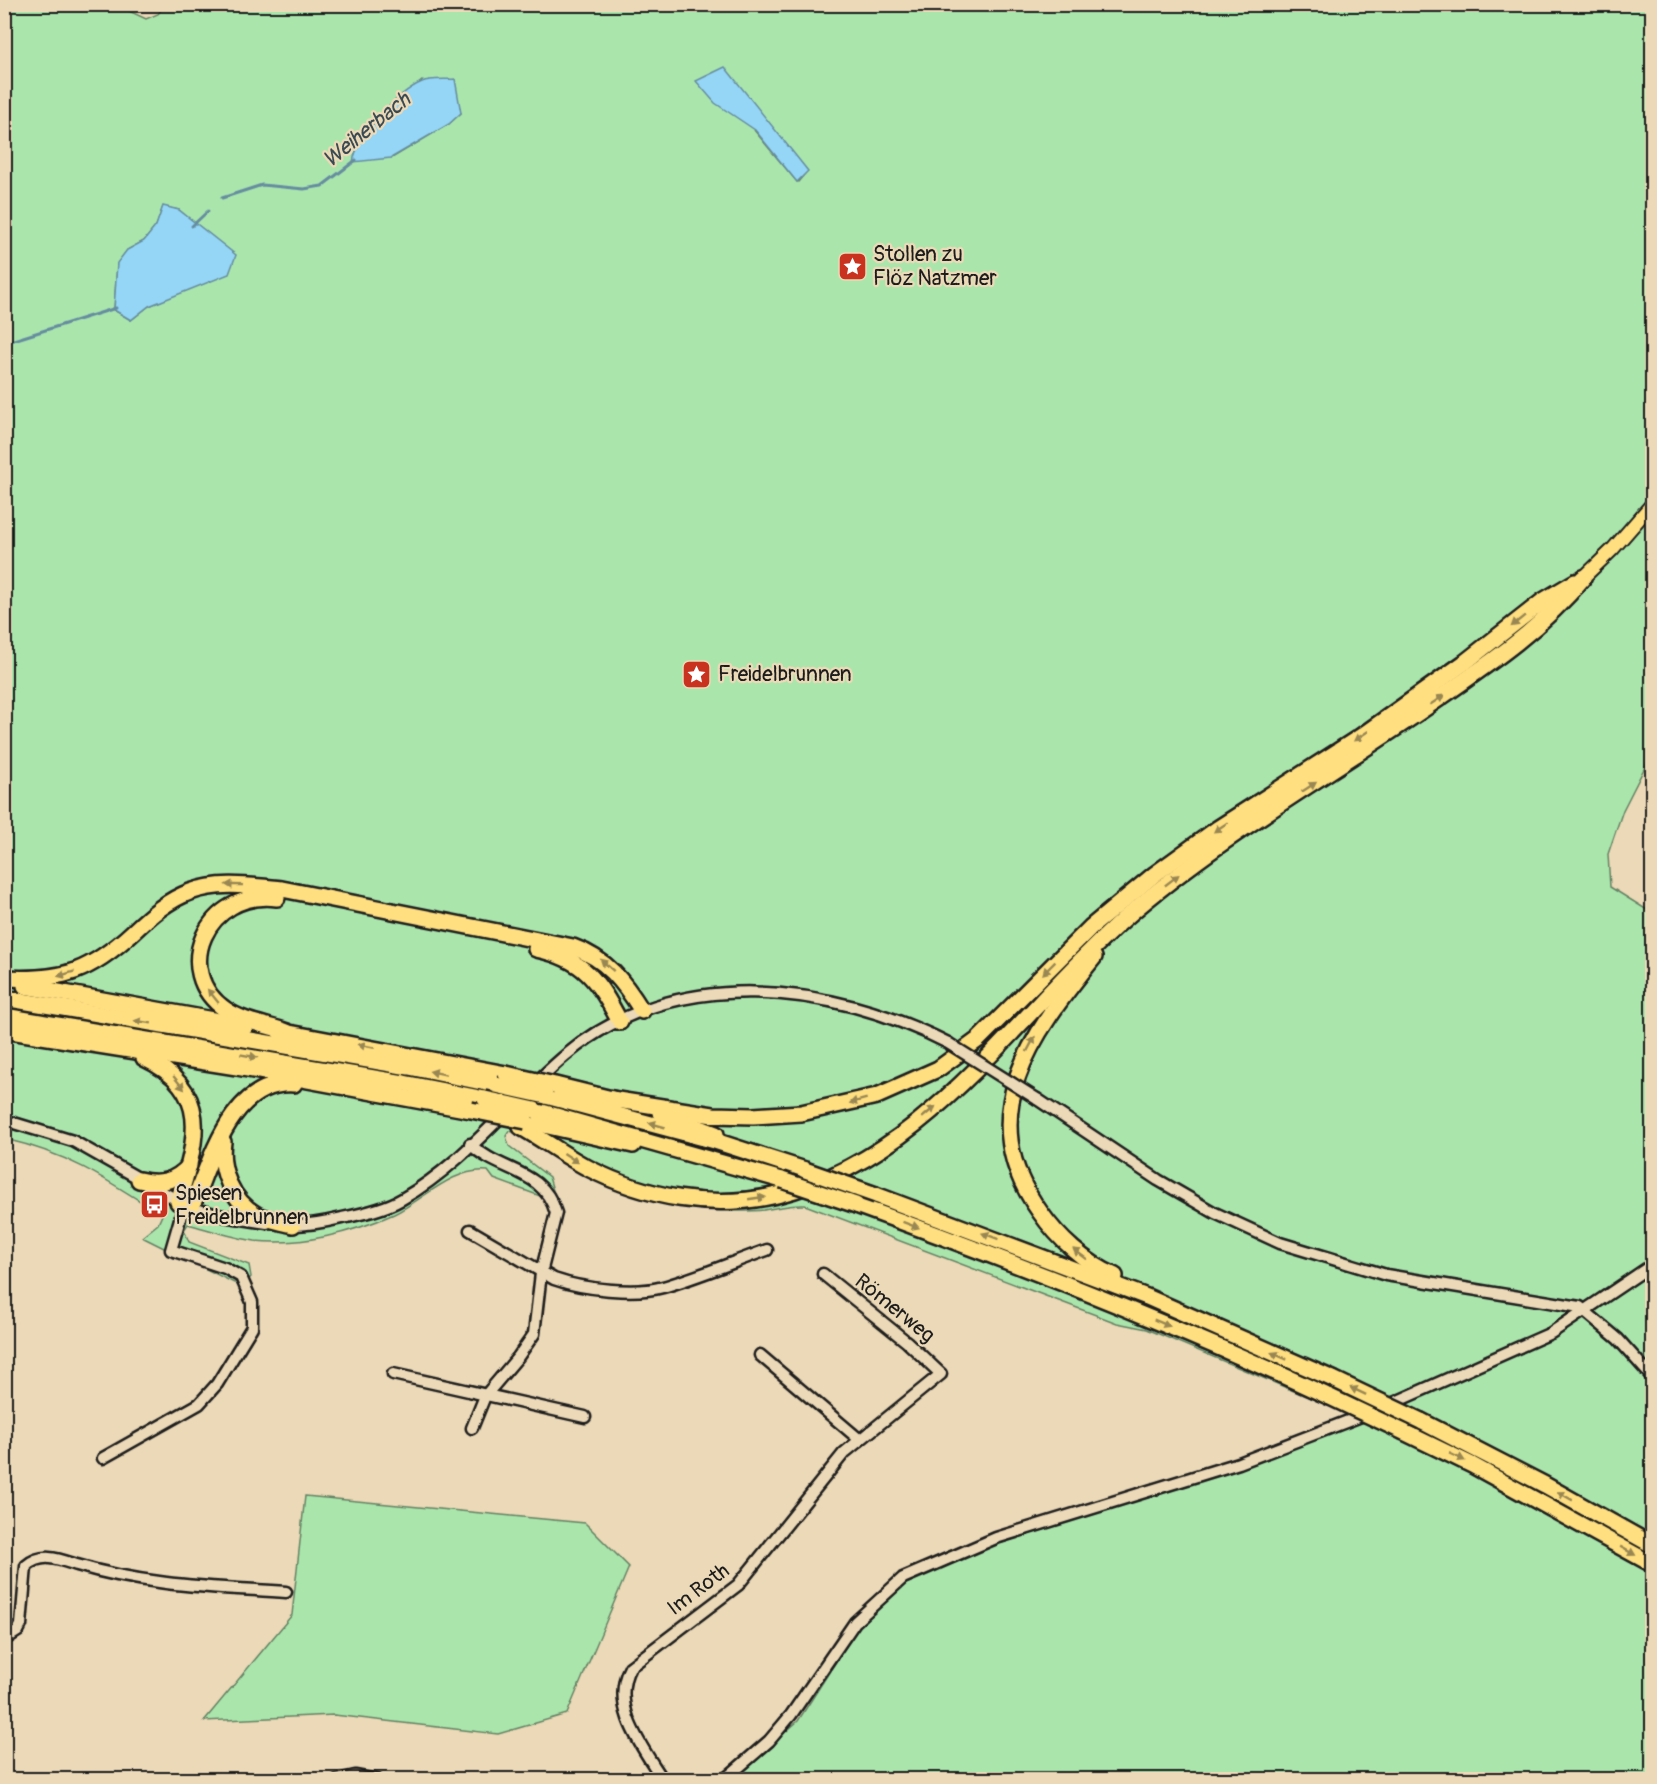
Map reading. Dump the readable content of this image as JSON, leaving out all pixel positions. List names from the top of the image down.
{
  "streets": {
    "street": ["Römerweg", "Im Roth"]
  },
  "crossings": [
    ["Römerweg", "Im Roth"]
  ],
  "water": ["Weiherbach"],
  "places": {
    "place": ["Stollen zu Flöz Natzmer", "Freidelbrunnen"],
    "bus stop": ["Spiesen Freidelbrunnen"]
  }
}
